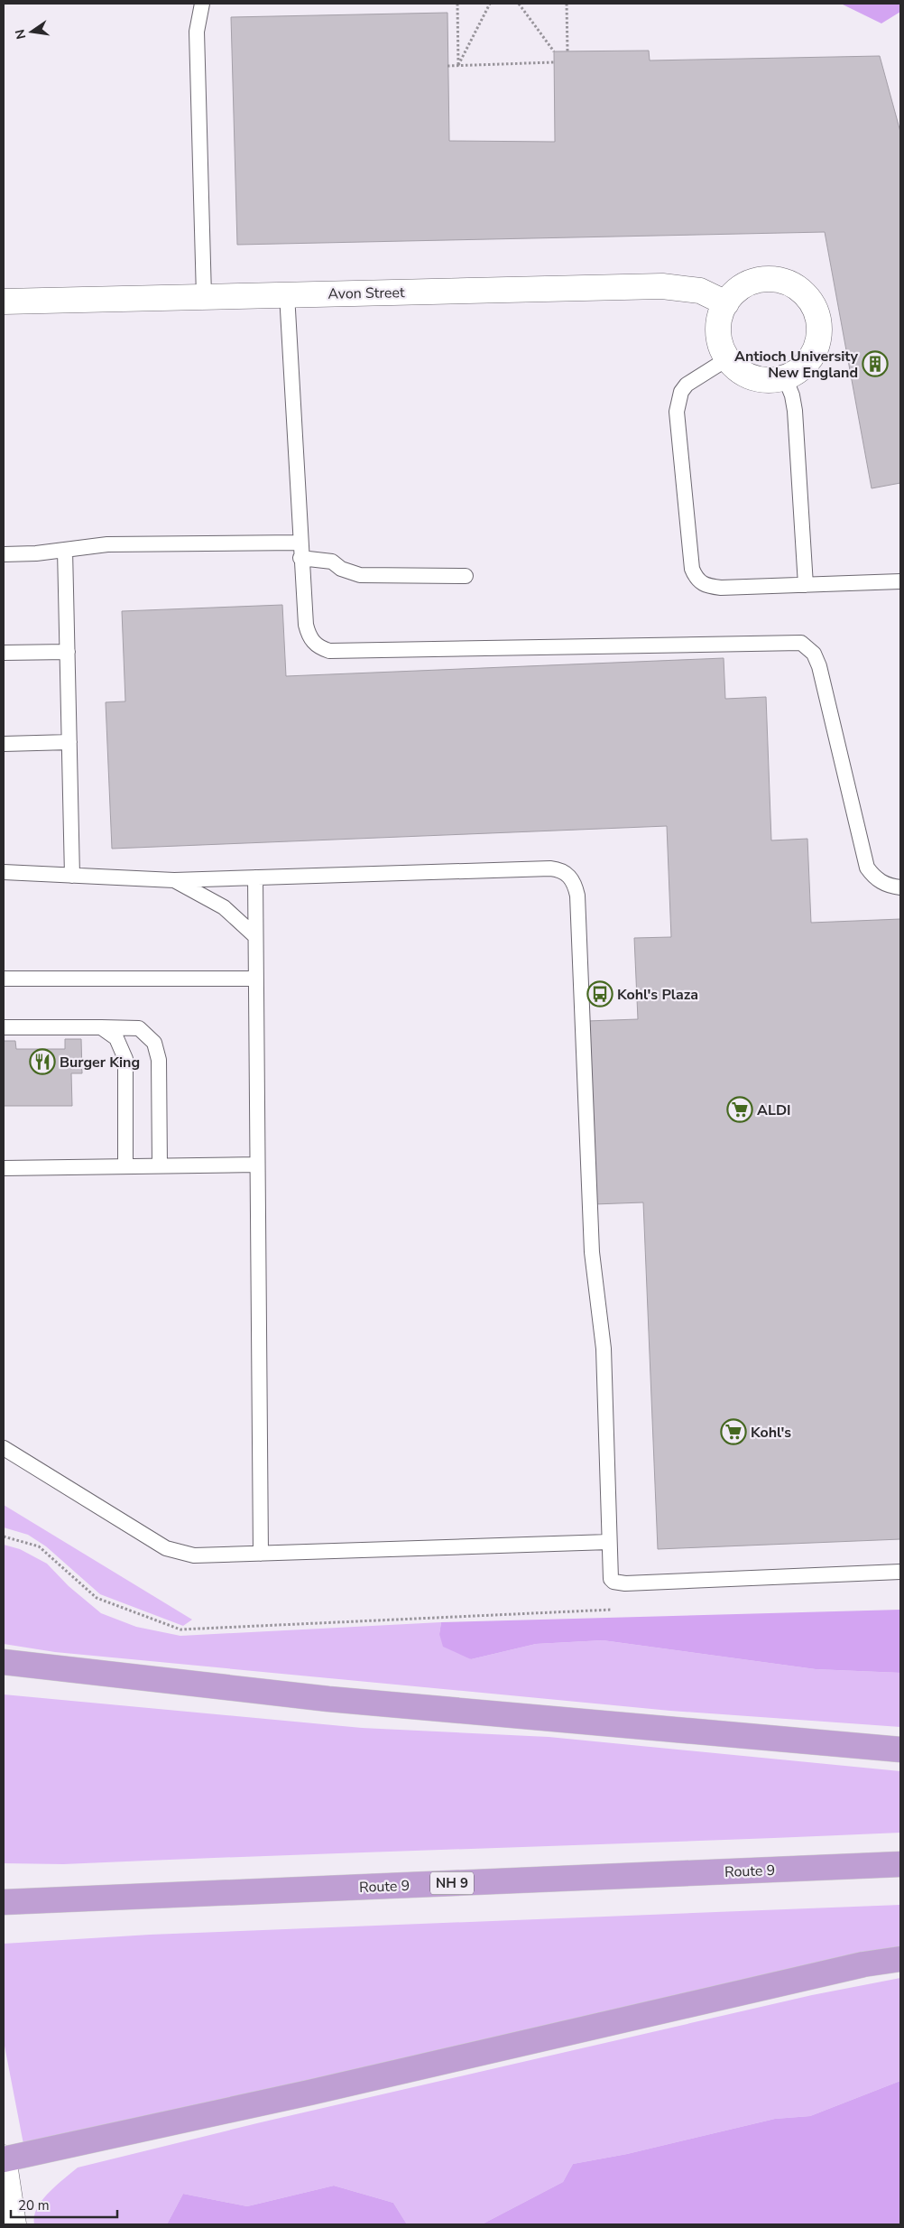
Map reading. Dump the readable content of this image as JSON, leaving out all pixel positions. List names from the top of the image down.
{
  "streets": {
    "highway": ["Route 9", "NH 9"],
    "street": ["Avon Street"]
  },
  "places": {
    "building": ["Antioch University New England"],
    "bus stop": ["Kohl's Plaza"],
    "restaurant": ["Burger King"],
    "supermarket": ["ALDI", "Kohl's"]
  },
  "scale_bar": "20 m",
  "north": "left"
}
